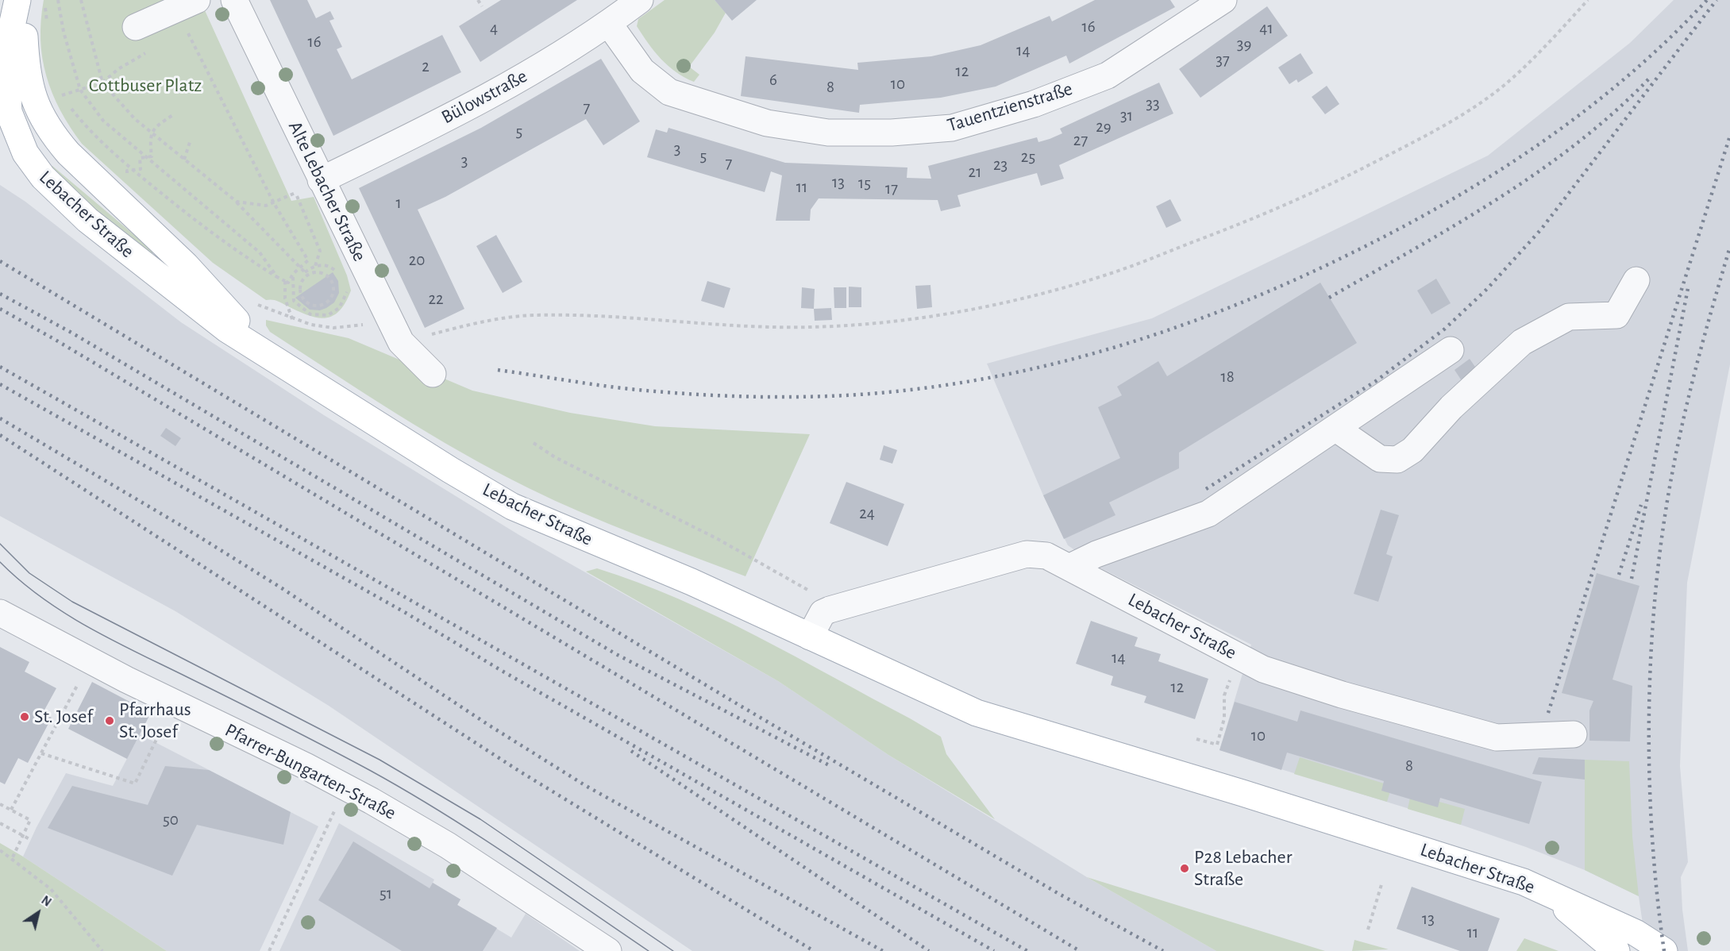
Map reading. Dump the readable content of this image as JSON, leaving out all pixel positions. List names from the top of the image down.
{
  "streets": {
    "main road": ["Lebacher Straße"],
    "street": [
      "Bülowstraße",
      "Tauentzienstraße",
      "Alte Lebacher Straße",
      "Pfarrer-Bungarten-Straße"
    ]
  },
  "crossings": [
    ["Bülowstraße", "Tauentzienstraße"],
    ["Bülowstraße", "Alte Lebacher Straße"]
  ],
  "parks": ["Cottbuser Platz"],
  "places": ["St. Josef", "Pfarrhaus St. Josef", "P28 Lebacher Straße"],
  "house_numbers": [
    "16",
    "4",
    "41",
    "16",
    "39",
    "14",
    "37",
    "2",
    "12",
    "6",
    "10",
    "8",
    "33",
    "7",
    "31",
    "29",
    "5",
    "27",
    "3",
    "5",
    "25",
    "3",
    "7",
    "23",
    "21",
    "13",
    "15",
    "11",
    "17",
    "1",
    "20",
    "22",
    "18",
    "24",
    "14",
    "12",
    "10",
    "8",
    "50",
    "51",
    "13",
    "11"
  ],
  "north": "top right"
}
